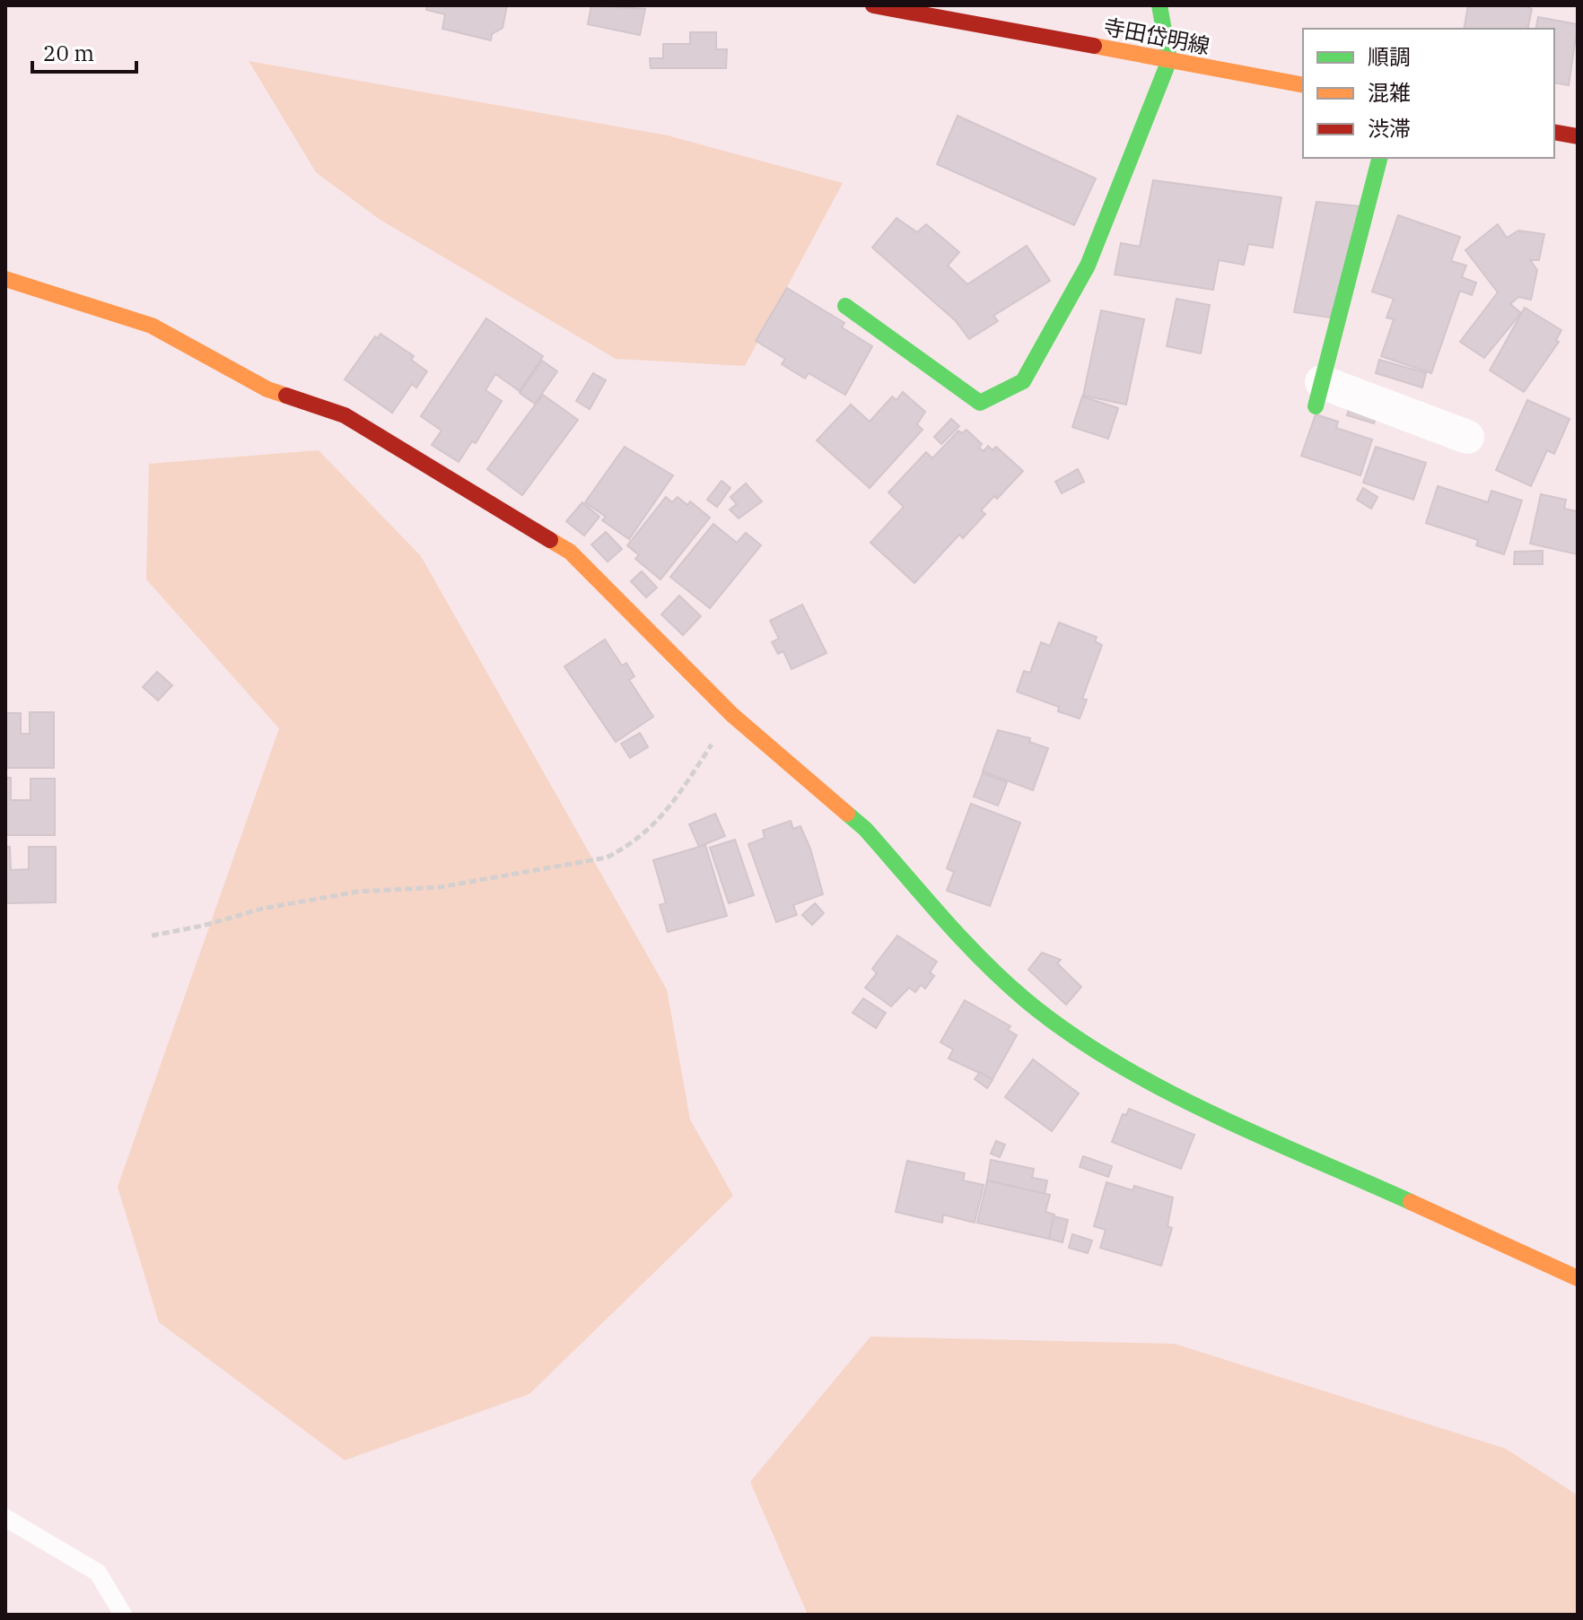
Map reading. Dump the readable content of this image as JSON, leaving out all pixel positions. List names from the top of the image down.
{
  "streets": {
    "street": ["寺田岱明線"]
  },
  "legend": ["順調", "混雑", "渋滞"],
  "scale_bar": "20 m"
}
